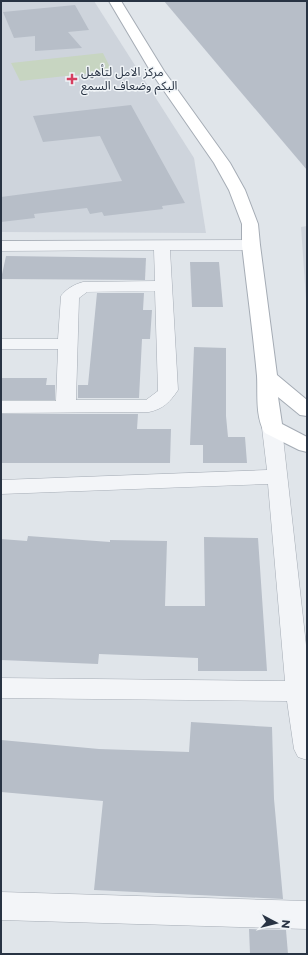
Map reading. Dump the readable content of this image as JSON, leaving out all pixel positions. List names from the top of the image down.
{
  "places": {
    "health": ["مركز الامل لتأهيل البكم وضعاف السمع"]
  },
  "north": "right"
}
